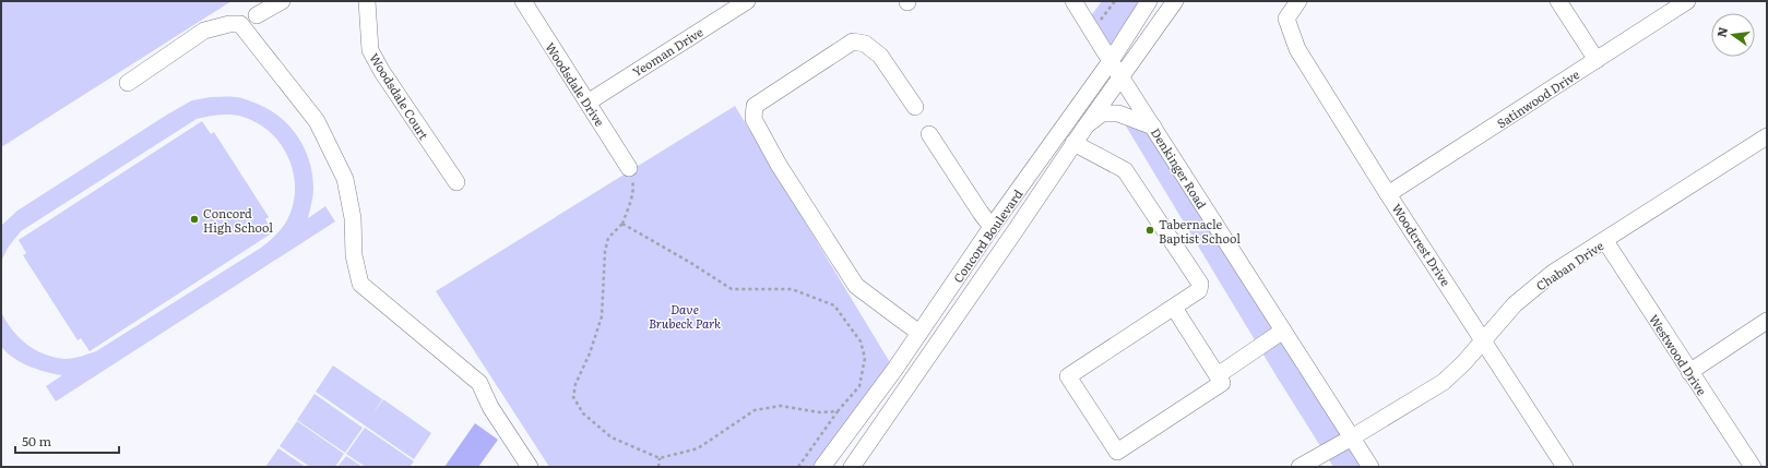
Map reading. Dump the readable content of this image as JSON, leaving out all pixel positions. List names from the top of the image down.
{
  "streets": {
    "street": [
      "Yeoman Drive",
      "Woodsdale Drive",
      "Woodsdale Court",
      "Satinwood Drive",
      "Denkinger Road",
      "Concord Boulevard",
      "Woodcrest Drive",
      "Chaban Drive",
      "Westwood Drive"
    ]
  },
  "crossings": [
    ["Yeoman Drive", "Woodsdale Drive"],
    ["Satinwood Drive", "Woodcrest Drive"],
    ["Denkinger Road", "Concord Boulevard"],
    ["Denkinger Road", "Chaban Drive"],
    ["Woodcrest Drive", "Chaban Drive"],
    ["Chaban Drive", "Westwood Drive"]
  ],
  "parks": ["Dave Brubeck Park"],
  "places": ["Concord High School", "Tabernacle Baptist School"],
  "scale_bar": "50 m",
  "north": "left"
}
